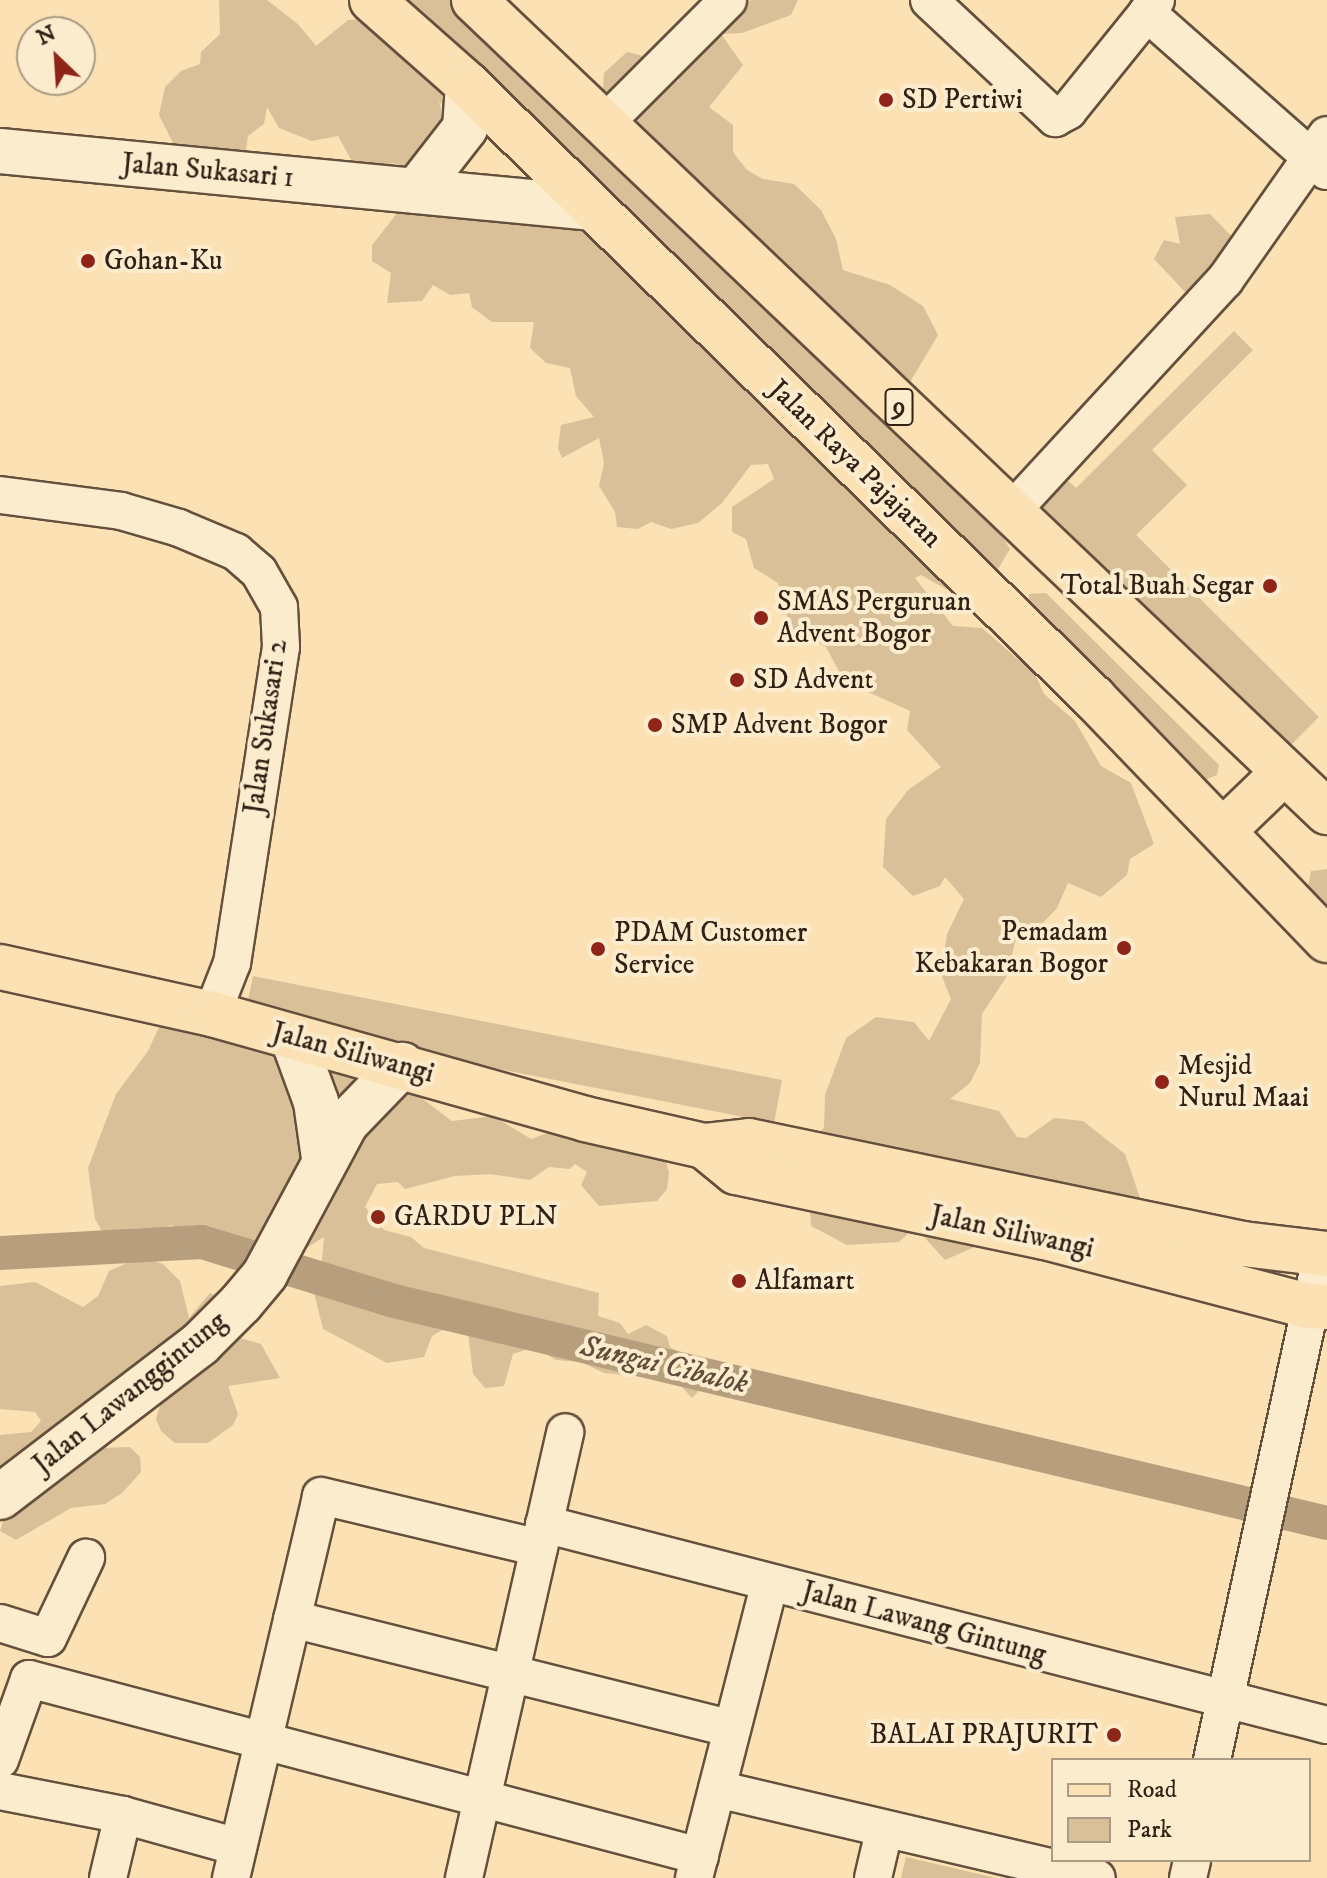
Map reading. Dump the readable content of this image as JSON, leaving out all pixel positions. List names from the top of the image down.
{
  "streets": {
    "main road": ["9", "Jalan Raya Pajajaran", "Jalan Siliwangi"],
    "street": [
      "Jalan Sukasari 1",
      "Jalan Sukasari 2",
      "Jalan Lawanggintung",
      "Jalan Lawang Gintung"
    ]
  },
  "crossings": [
    ["Jalan Sukasari 1", "Jalan Raya Pajajaran"],
    ["Jalan Sukasari 2", "Jalan Siliwangi"],
    ["Jalan Siliwangi", "Jalan Lawanggintung"]
  ],
  "water": ["Sungai Cibalok"],
  "places": [
    "SD Pertiwi",
    "Gohan-Ku",
    "Total Buah Segar",
    "SMAS Perguruan Advent Bogor",
    "SD Advent",
    "SMP Advent Bogor",
    "Pemadam Kebakaran Bogor",
    "PDAM Customer Service",
    "Mesjid Nurul Maai",
    "GARDU PLN",
    "Alfamart",
    "BALAI PRAJURIT"
  ],
  "legend": ["Road", "Park"],
  "north": "top left"
}
